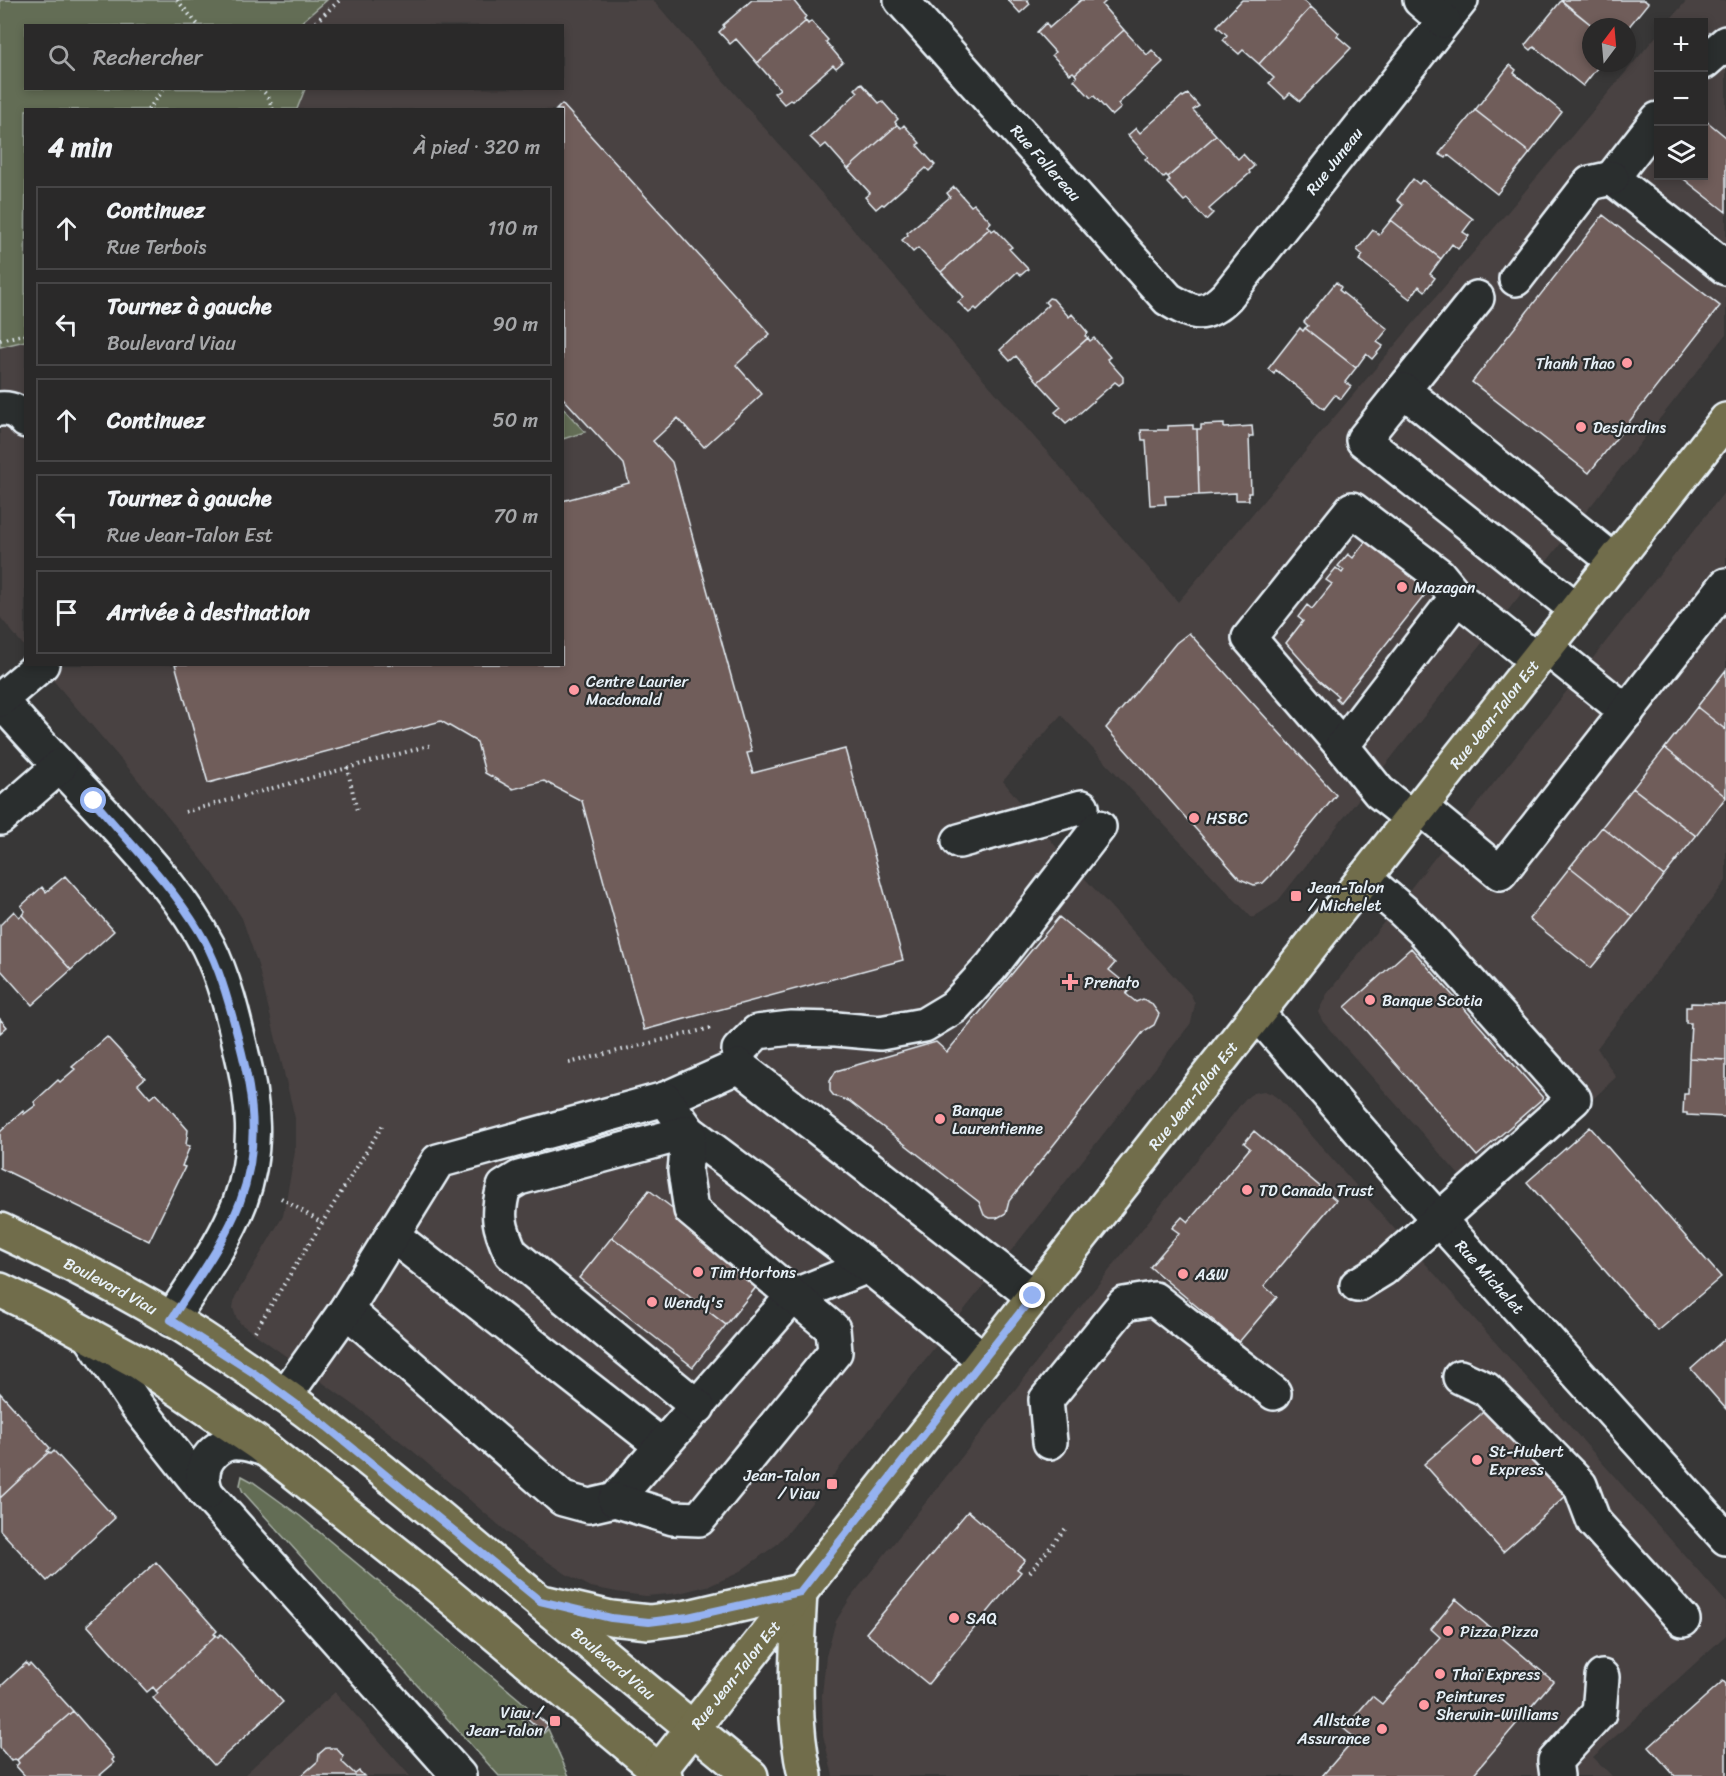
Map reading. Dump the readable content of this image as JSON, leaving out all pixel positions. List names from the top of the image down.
{
  "streets": {
    "main road": ["Rue Jean-Talon Est", "Boulevard Viau"],
    "street": ["Rue Juneau", "Rue Follereau", "Rue Michelet"]
  },
  "crossings": [
    ["Rue Juneau", "Rue Follereau"],
    ["Rue Jean-Talon Est", "Rue Michelet"],
    ["Rue Jean-Talon Est", "Boulevard Viau"]
  ],
  "places": {
    "other": [
      "Thanh Thao",
      "Desjardins",
      "Mazagan",
      "Centre Laurier Macdonald",
      "HSBC",
      "Banque Scotia",
      "Banque Laurentienne",
      "TD Canada Trust",
      "Tim Hortons",
      "A&W",
      "Wendy's",
      "St-Hubert Express",
      "SAQ",
      "Pizza Pizza",
      "Thaï Express",
      "Peintures Sherwin-Williams",
      "Allstate Assurance"
    ],
    "transit": ["Jean-Talon / Michelet", "Jean-Talon / Viau", "Viau / Jean-Talon"],
    "health": ["Prenato"]
  },
  "north": "top",
  "page": {
    "map_buttons": ["+", "−"],
    "search": "Rechercher",
    "heading": ["4 min", "À pied · 320 m"],
    "list": [
      ["Continuez", "Rue Terbois", "110 m"],
      ["Tournez à gauche", "Boulevard Viau", "90 m"],
      ["Continuez", "50 m"],
      ["Tournez à gauche", "Rue Jean-Talon Est", "70 m"],
      "Arrivée à destination"
    ]
  }
}
